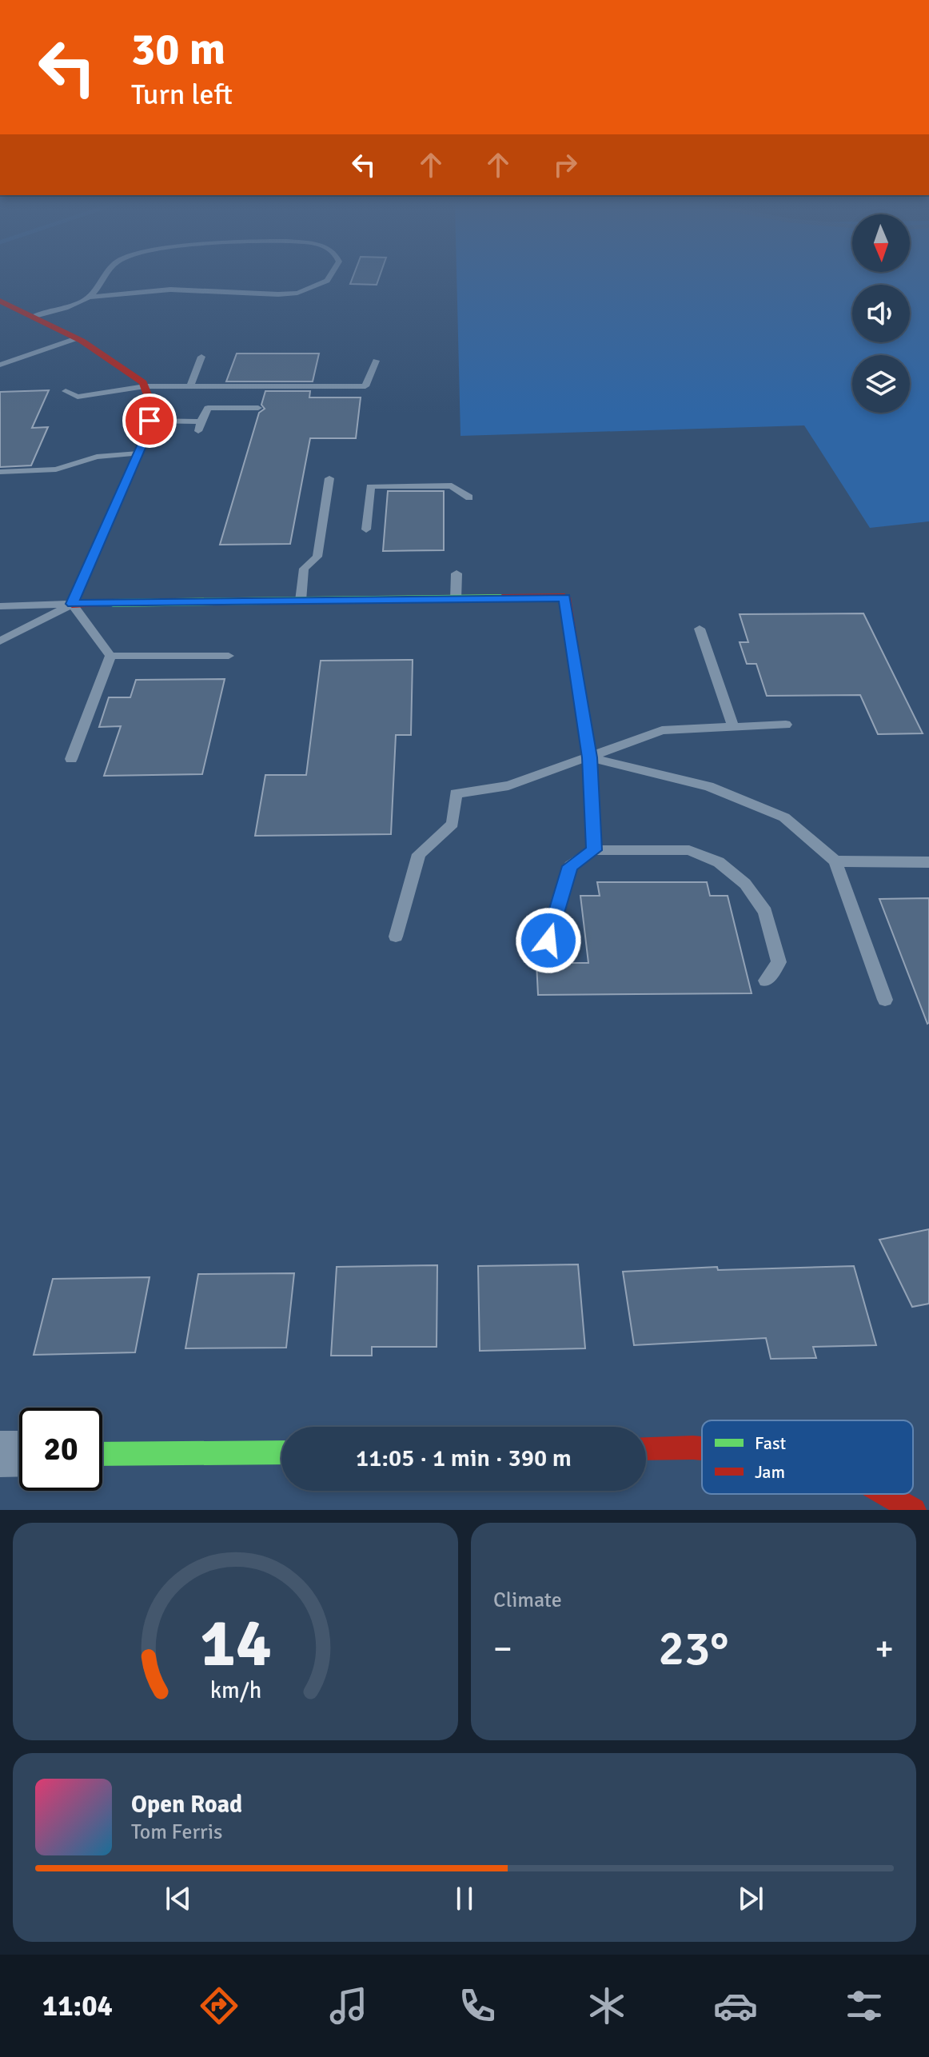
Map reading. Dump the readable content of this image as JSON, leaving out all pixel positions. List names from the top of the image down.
{
  "legend": ["Fast", "Jam"],
  "north": "bottom",
  "page": {
    "turn": ["30 m", "Turn left"],
    "limit": "20",
    "trip": "11:05 · 1 min · 390 m",
    "tile": "Climate",
    "heat": ["−", "23°", "+"],
    "song": ["Open Road", "Tom Ferris"],
    "tabs": "11:04",
    "gauge": ["14", "km/h"]
  }
}
